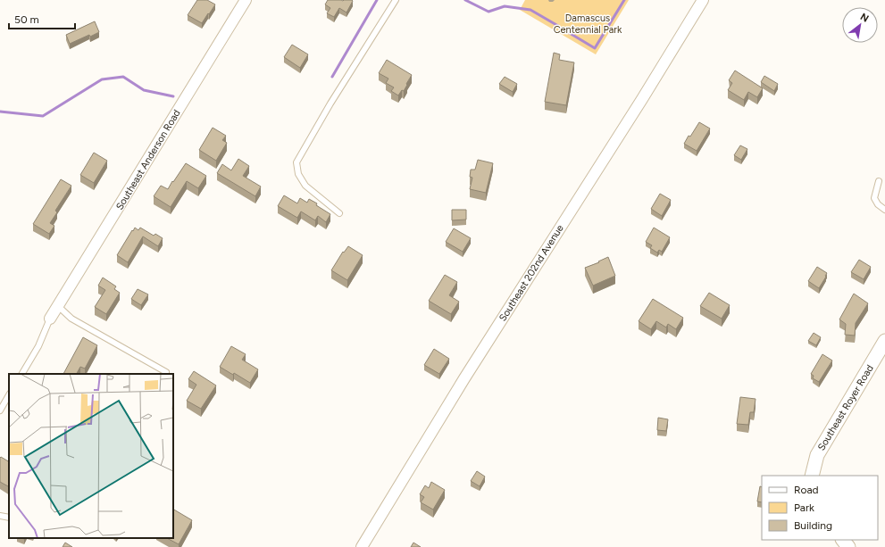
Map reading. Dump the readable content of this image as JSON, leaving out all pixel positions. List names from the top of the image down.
{
  "streets": {
    "street": ["Southeast Anderson Road", "Southeast 202nd Avenue", "Southeast Royer Road"]
  },
  "parks": ["Damascus Centennial Park"],
  "legend": ["Road", "Park", "Building"],
  "scale_bar": "50 m",
  "north": "top right"
}
